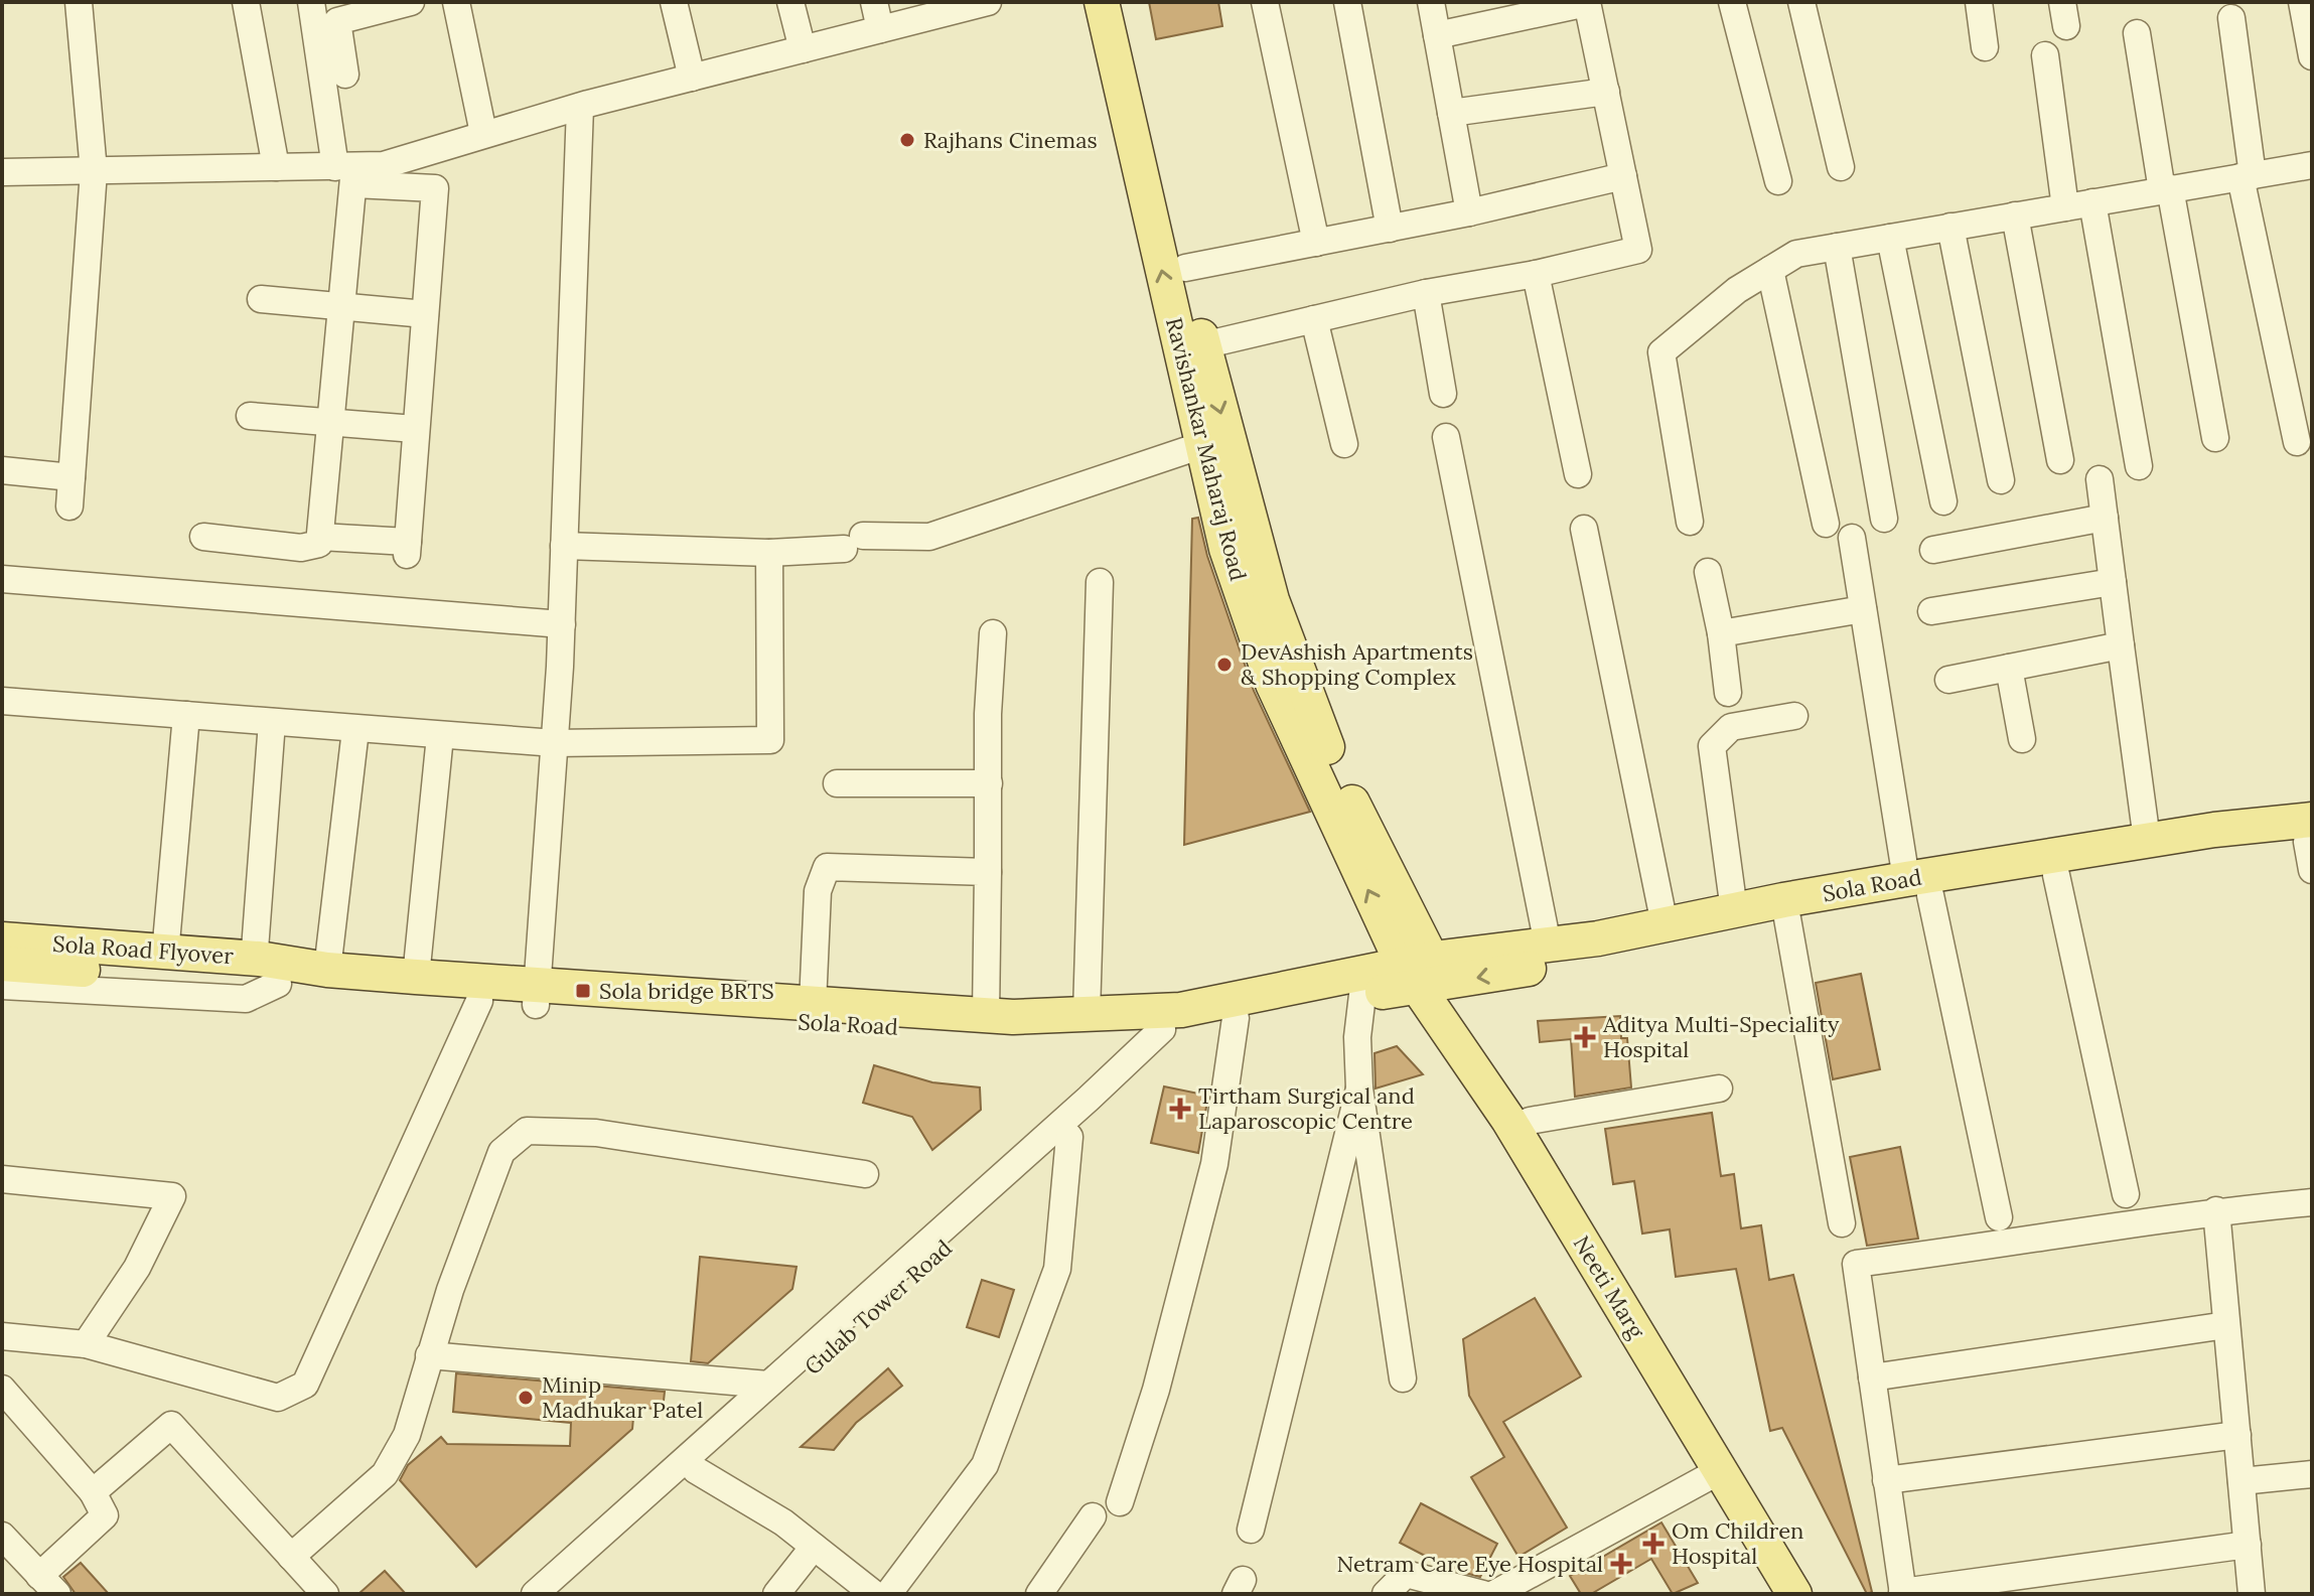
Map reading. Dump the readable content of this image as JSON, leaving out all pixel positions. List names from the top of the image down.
{
  "streets": {
    "main road": [
      "Ravishankar Maharaj Road",
      "Sola Road",
      "Sola Road Flyover",
      "Neeti Marg"
    ],
    "street": ["Gulab Tower Road"]
  },
  "crossings": [
    ["Ravishankar Maharaj Road", "Sola Road"],
    ["Ravishankar Maharaj Road", "Neeti Marg"],
    ["Sola Road", "Sola Road Flyover"],
    ["Sola Road", "Neeti Marg"],
    ["Sola Road", "Gulab Tower Road"]
  ],
  "places": {
    "other": ["Rajhans Cinemas", "DevAshish Apartments & Shopping Complex", "Minip Madhukar Patel"],
    "transit": ["Sola bridge BRTS"],
    "health": [
      "Aditya Multi-Speciality Hospital",
      "Tirtham Surgical and Laparoscopic Centre",
      "Om Children Hospital",
      "Netram Care Eye Hospital"
    ]
  }
}
